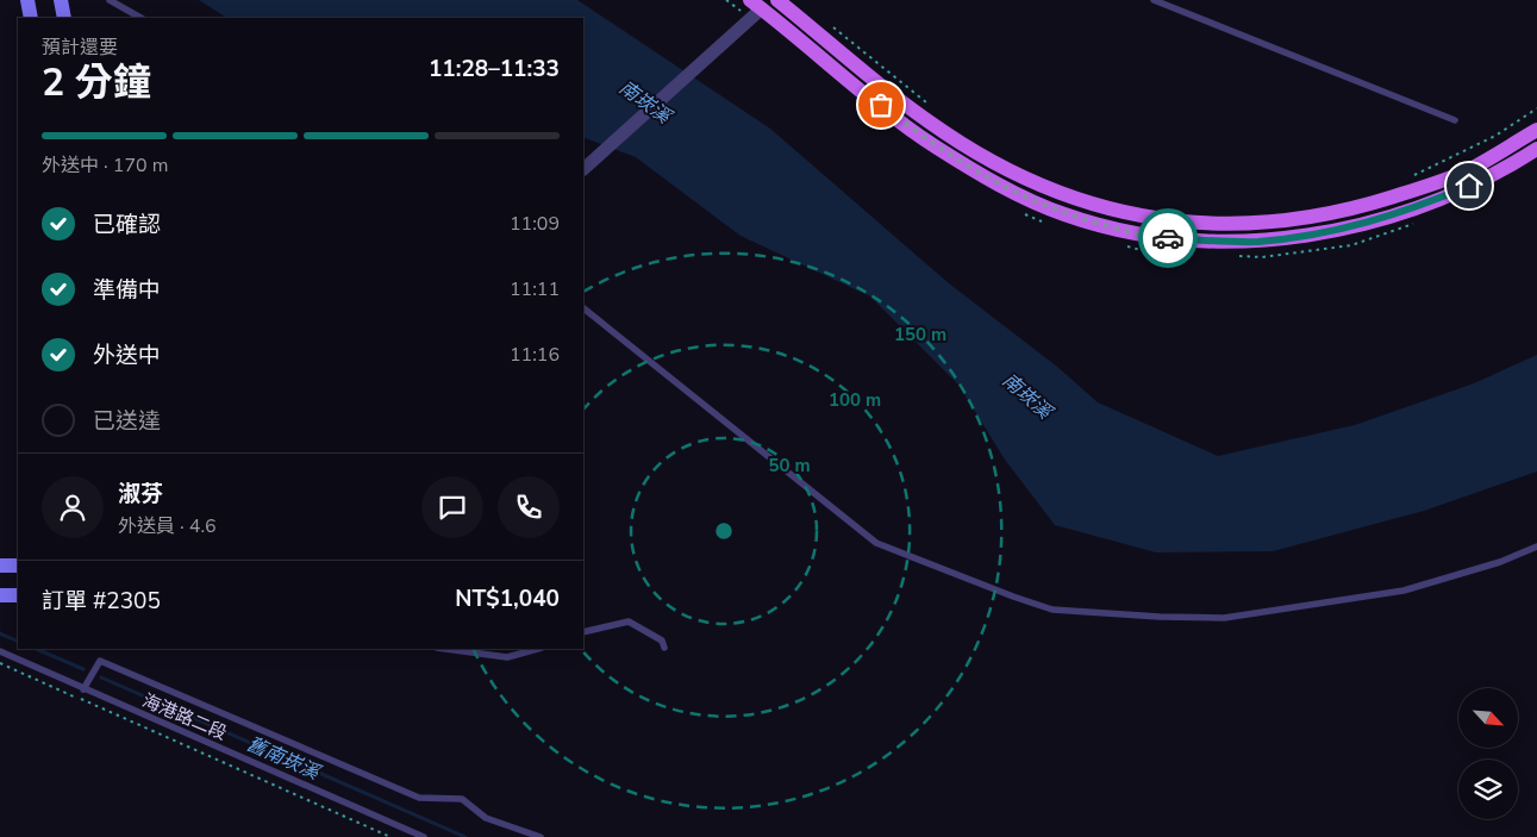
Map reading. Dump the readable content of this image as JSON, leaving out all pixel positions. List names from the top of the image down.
{
  "streets": {
    "lane": ["海港路二段"]
  },
  "water": ["南崁溪", "舊南崁溪"],
  "north": "bottom right",
  "page": {
    "heading": ["2 分鐘", "預計還要", "11:28–11:33"],
    "panel": [
      "淑芬",
      "外送員 · 4.6",
      "訂單 #2305",
      "NT$1,040"
    ],
    "bar": "外送中 · 170 m",
    "list": [
      ["已確認", "11:09"],
      ["準備中", "11:11"],
      ["外送中", "11:16"],
      "已送達"
    ]
  },
  "rings": ["150 m", "100 m", "50 m"]
}
